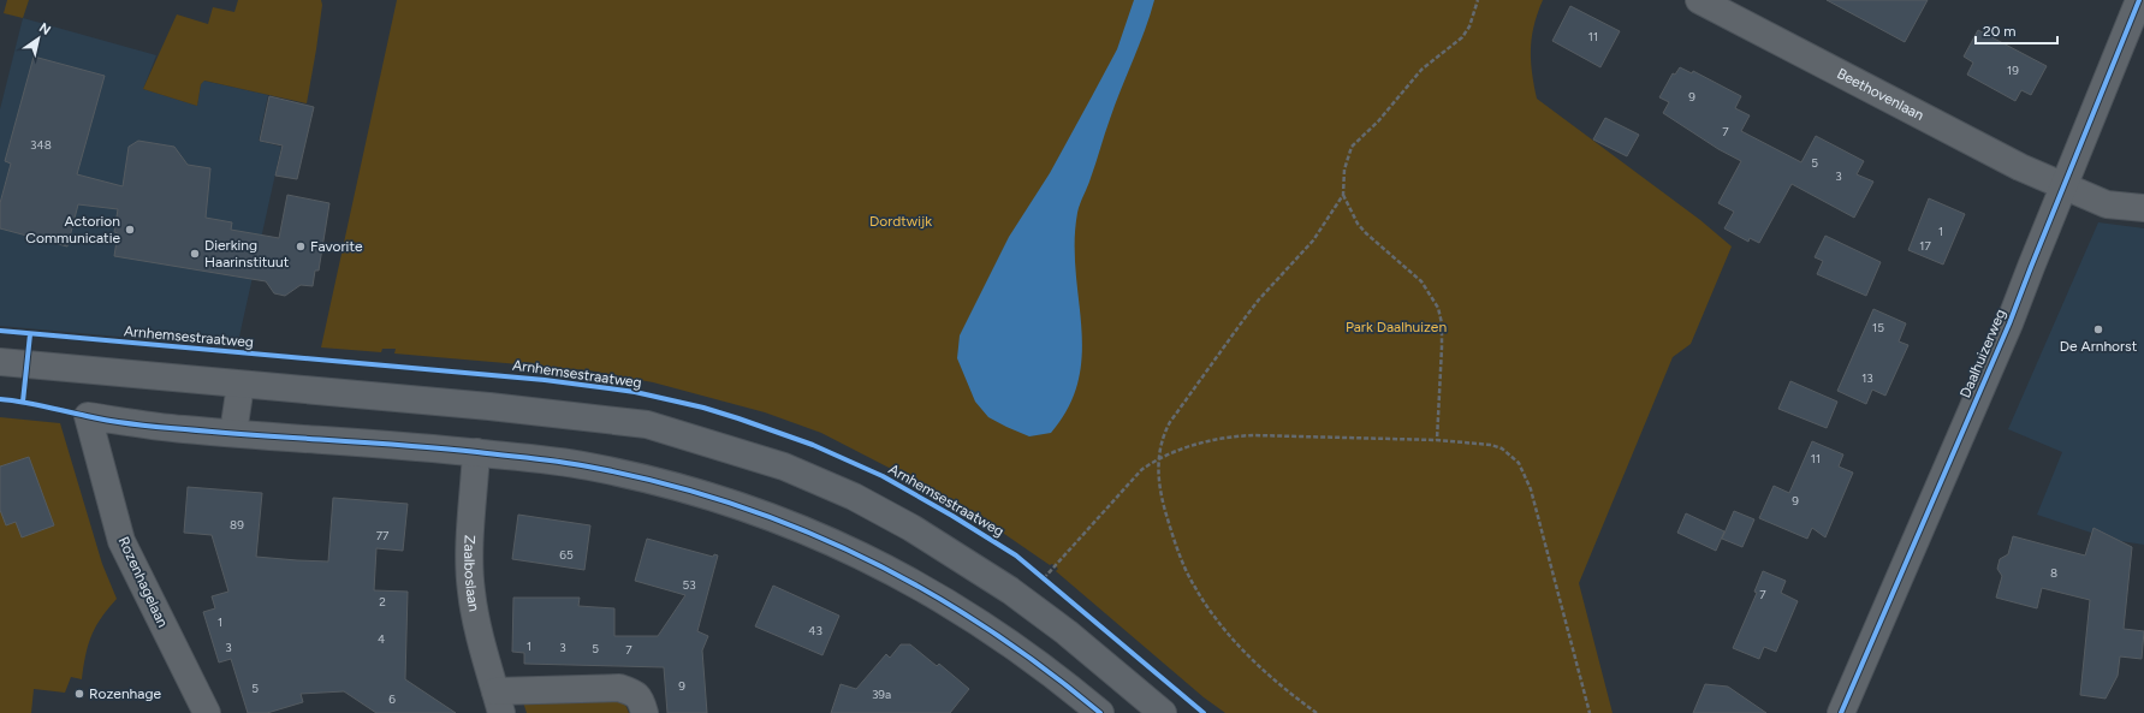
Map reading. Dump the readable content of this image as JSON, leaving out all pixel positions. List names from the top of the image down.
{
  "streets": {
    "street": [
      "Beethovenlaan",
      "Daalhuizerweg",
      "Zaalboslaan",
      "Rozenhagelaan"
    ],
    "cycle path": ["Arnhemsestraatweg"]
  },
  "crossings": [
    ["Beethovenlaan", "Daalhuizerweg"]
  ],
  "parks": ["Dordtwijk", "Park Daalhuizen"],
  "places": [
    "Actorion Communicatie",
    "Favorite",
    "Dierking Haarinstituut",
    "De Arnhorst",
    "Rozenhage"
  ],
  "house_numbers": [
    "11",
    "19",
    "9",
    "7",
    "348",
    "5",
    "3",
    "1",
    "17",
    "15",
    "13",
    "11",
    "9",
    "89",
    "77",
    "65",
    "8",
    "53",
    "7",
    "2",
    "1",
    "43",
    "4",
    "1",
    "3",
    "3",
    "5",
    "7",
    "9",
    "5",
    "39a",
    "6"
  ],
  "scale_bar": "20 m",
  "north": "top right"
}
